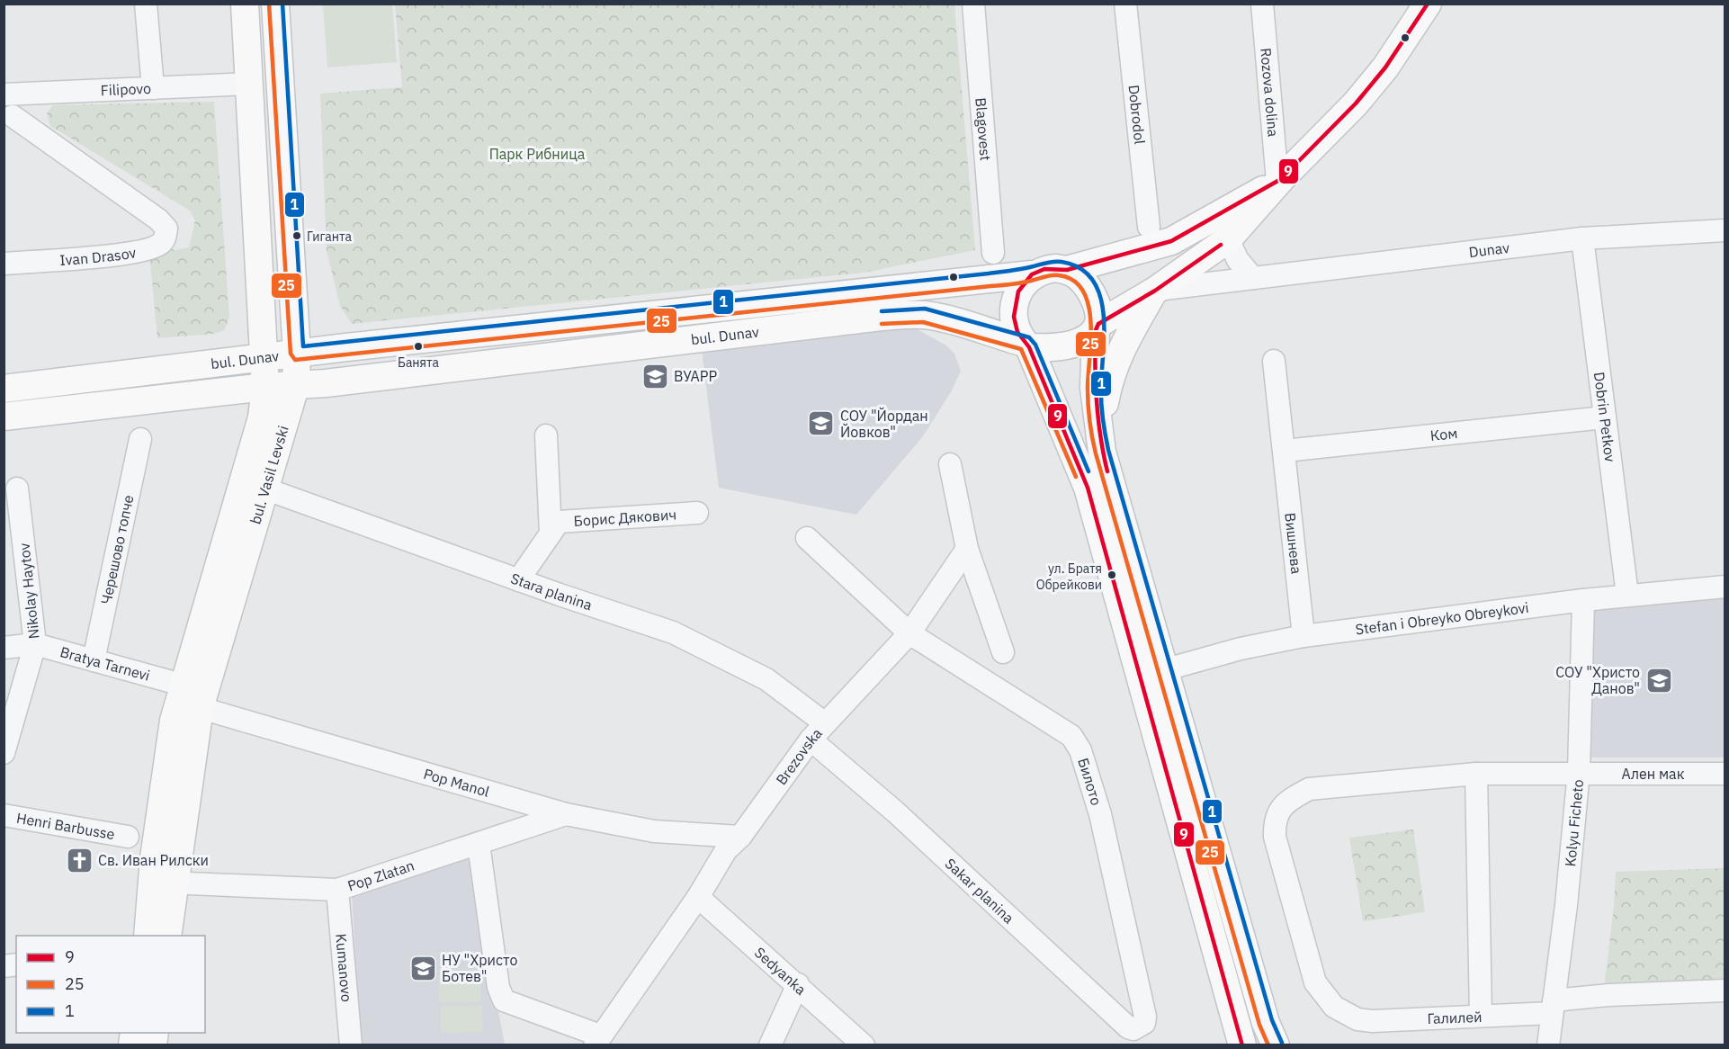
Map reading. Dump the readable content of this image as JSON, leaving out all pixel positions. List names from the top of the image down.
{
  "streets": {
    "main road": ["bul. Dunav", "bul. Vasil Levski"],
    "street": [
      "Filipovo",
      "Rozova dolina",
      "Dobrodol",
      "Blagovest",
      "Dunav",
      "Ivan Drasov",
      "Dobrin Petkov",
      "Ком",
      "Борис Дякович",
      "Вишнева",
      "Черешово топче",
      "Nikolay Haytov",
      "Stara planina",
      "Stefan i Obreyko Obreykovi",
      "Bratya Tarnevi",
      "Brezovska",
      "Ален мак",
      "Билото",
      "Pop Manol",
      "Kolyu Ficheto",
      "Henri Barbusse",
      "Pop Zlatan",
      "Sakar planina",
      "Kumanovo",
      "Sedyanka",
      "Галилей"
    ]
  },
  "crossings": [
    ["Filipovo", "bul. Vasil Levski"],
    ["Dunav", "Dobrin Petkov"],
    ["bul. Dunav", "bul. Vasil Levski"],
    ["Dobrin Petkov", "Ком"],
    ["Dobrin Petkov", "Stefan i Obreyko Obreykovi"],
    ["Ком", "Вишнева"],
    ["bul. Vasil Levski", "Stara planina"],
    ["bul. Vasil Levski", "Bratya Tarnevi"],
    ["bul. Vasil Levski", "Pop Manol"],
    ["Борис Дякович", "Stara planina"],
    ["Вишнева", "Stefan i Obreyko Obreykovi"],
    ["Черешово топче", "Bratya Tarnevi"],
    ["Nikolay Haytov", "Bratya Tarnevi"],
    ["Stara planina", "Brezovska"],
    ["Stara planina", "Sakar planina"],
    ["Stefan i Obreyko Obreykovi", "Kolyu Ficheto"],
    ["Bratya Tarnevi", "Pop Manol"],
    ["Brezovska", "Билото"],
    ["Brezovska", "Pop Manol"],
    ["Brezovska", "Sakar planina"],
    ["Brezovska", "Sedyanka"],
    ["Ален мак", "Kolyu Ficheto"],
    ["Ален мак", "Галилей"],
    ["Билото", "Sakar planina"],
    ["Pop Manol", "Pop Zlatan"],
    ["Kolyu Ficheto", "Галилей"],
    ["Pop Zlatan", "Kumanovo"]
  ],
  "parks": ["Парк Рибница"],
  "places": {
    "other": ["Гиганта", "Банята", "ул. Братя Обрейкови"],
    "school or university": [
      "ВУАРР",
      "СОУ \"Йордан Йовков\"",
      "СОУ \"Христо Данов\"",
      "НУ \"Христо Ботев\""
    ],
    "church": ["Св. Иван Рилски"]
  },
  "lines": ["transit line 9", "transit line 25", "transit line 1"],
  "legend": ["9", "25", "1"]
}
